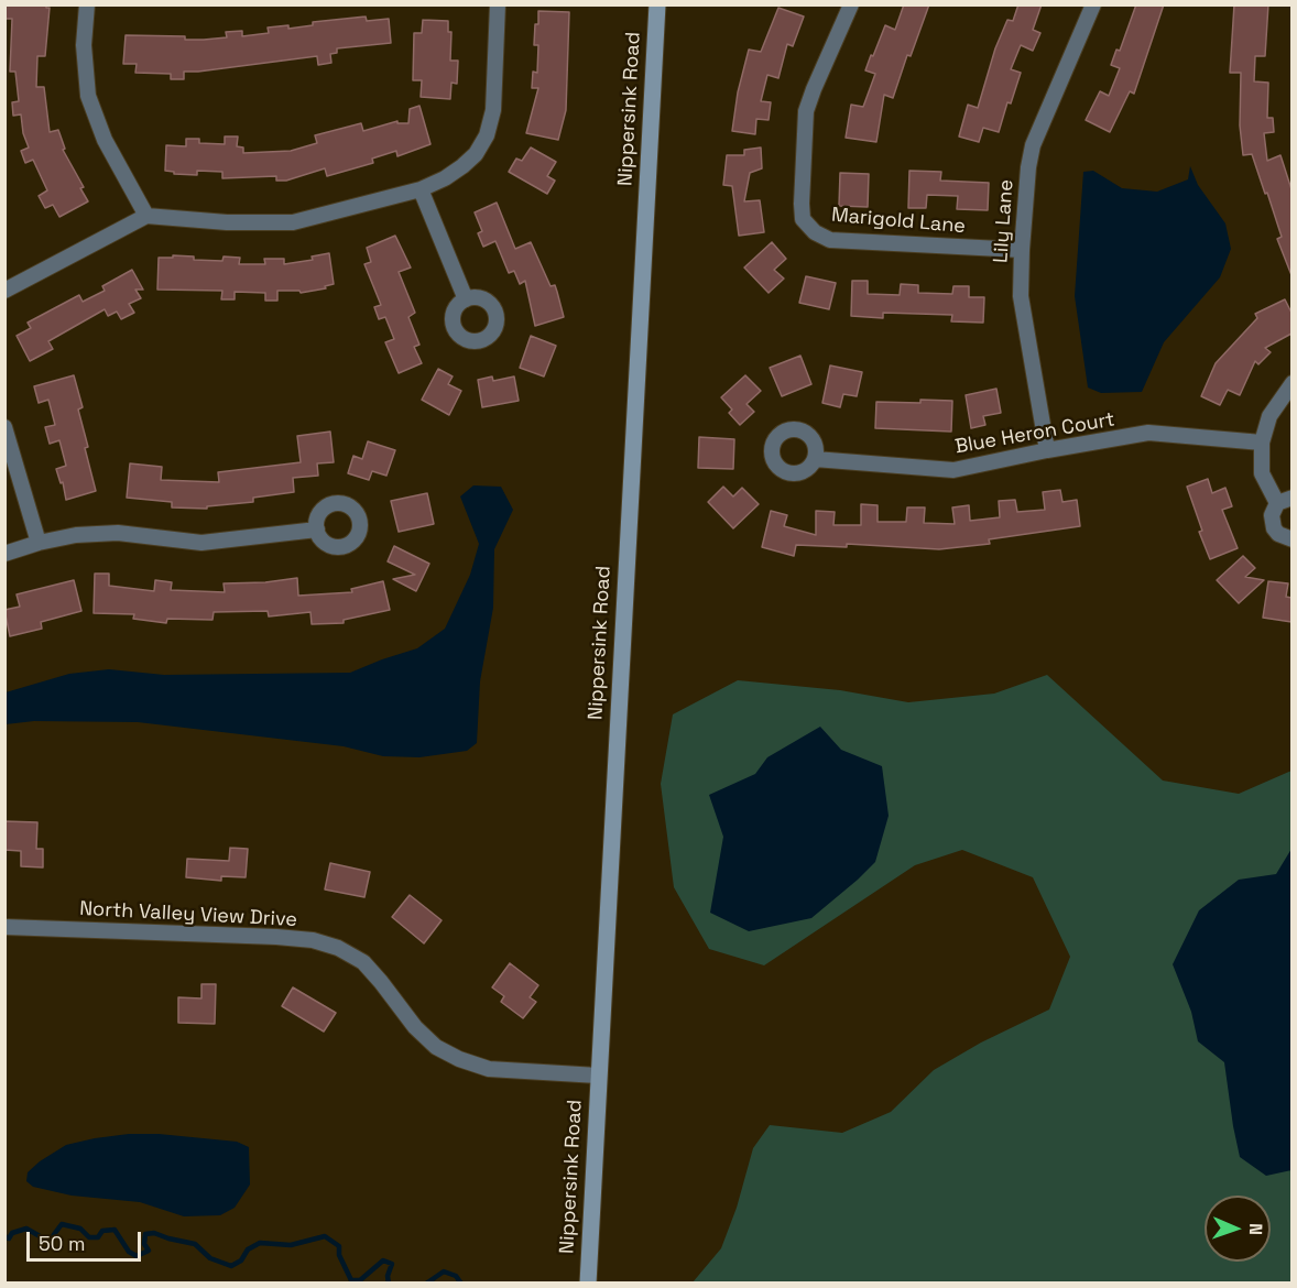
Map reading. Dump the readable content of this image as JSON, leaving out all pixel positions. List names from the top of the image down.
{
  "streets": {
    "street": [
      "Nippersink Road",
      "Marigold Lane",
      "Lily Lane",
      "Blue Heron Court",
      "North Valley View Drive"
    ]
  },
  "crossings": [
    ["Nippersink Road", "North Valley View Drive"],
    ["Marigold Lane", "Lily Lane"],
    ["Lily Lane", "Blue Heron Court"]
  ],
  "scale_bar": "50 m",
  "north": "right"
}
